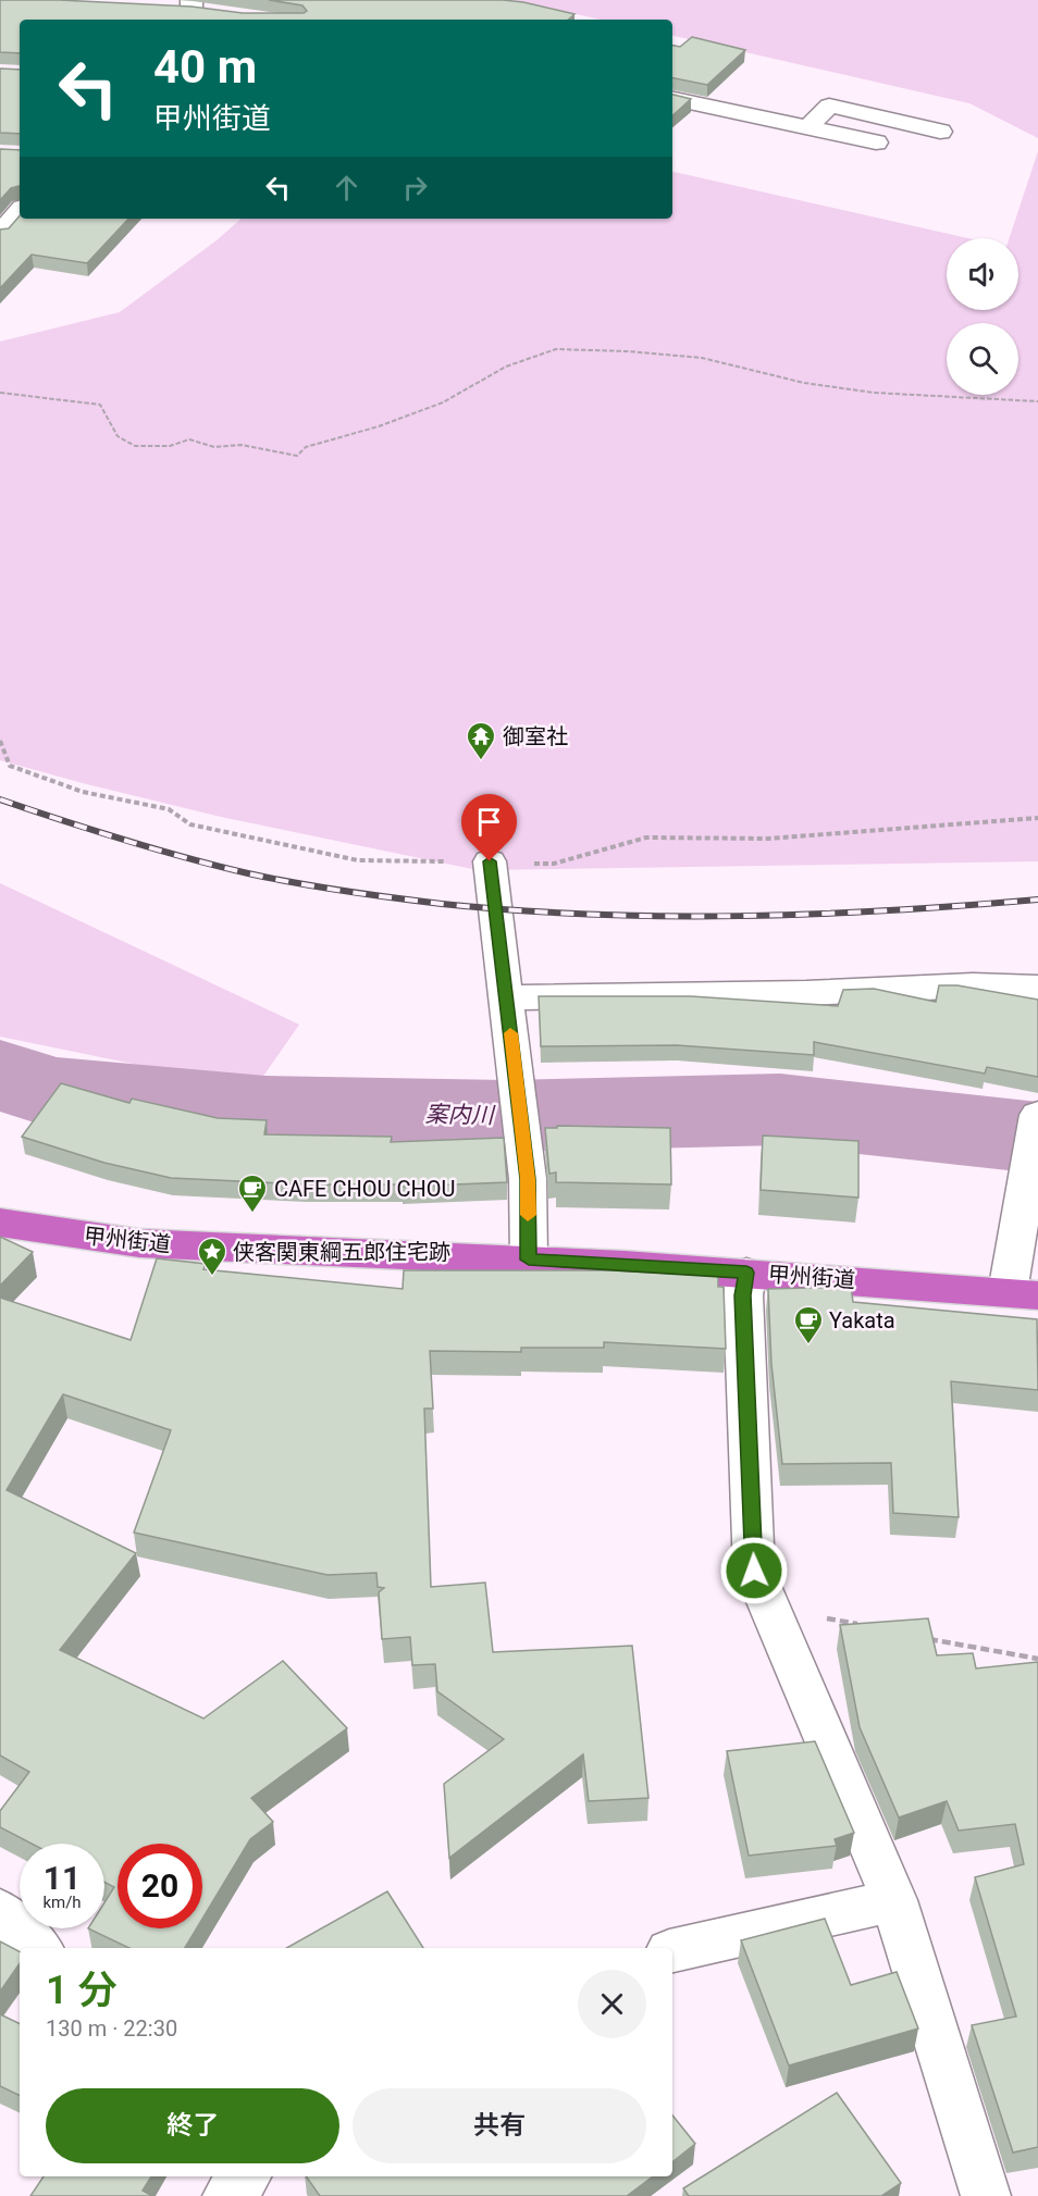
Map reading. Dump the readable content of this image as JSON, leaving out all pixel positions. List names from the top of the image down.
{
  "streets": {
    "highway": ["甲州街道"]
  },
  "water": ["案内川"],
  "places": {
    "temple": ["御室社"],
    "cafe": ["CAFE CHOU CHOU", "Yakata"],
    "place": ["侠客関東綱五郎住宅跡"]
  },
  "page": {
    "turn": ["40 m", "甲州街道"],
    "speed": "11 km/h",
    "limit": "20",
    "heading": ["1 分", "130 m · 22:30"],
    "buttons": ["終了", "共有"]
  }
}
